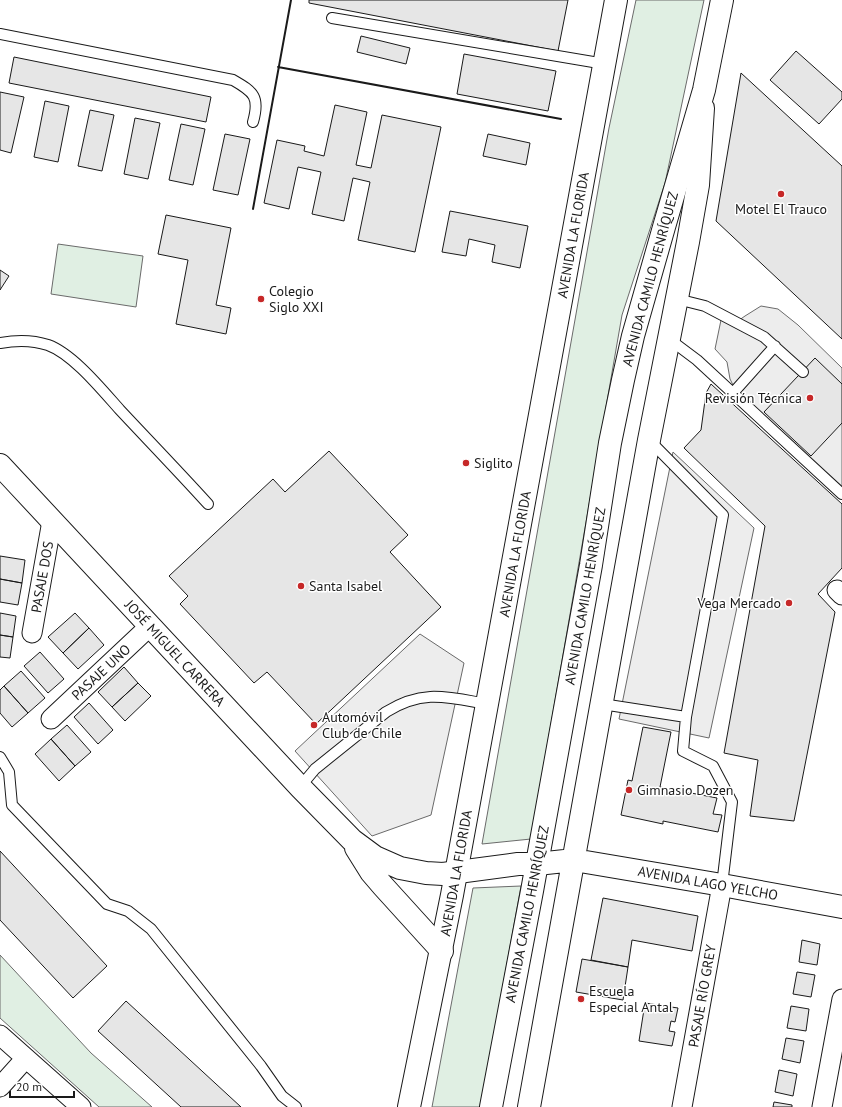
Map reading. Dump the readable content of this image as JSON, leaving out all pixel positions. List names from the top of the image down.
{
  "streets": {
    "main road": [
      "AVENIDA LA FLORIDA",
      "AVENIDA CAMILO HENRÍQUEZ",
      "JOSÉ MIGUEL CARRERA",
      "AVENIDA LAGO YELCHO"
    ],
    "street": ["PASAJE DOS", "PASAJE UNO", "PASAJE RÍO GREY"]
  },
  "crossings": [
    ["AVENIDA LA FLORIDA", "JOSÉ MIGUEL CARRERA"],
    ["AVENIDA CAMILO HENRÍQUEZ", "JOSÉ MIGUEL CARRERA"],
    ["AVENIDA CAMILO HENRÍQUEZ", "AVENIDA LAGO YELCHO"],
    ["PASAJE DOS", "JOSÉ MIGUEL CARRERA"],
    ["JOSÉ MIGUEL CARRERA", "PASAJE UNO"],
    ["JOSÉ MIGUEL CARRERA", "AVENIDA LAGO YELCHO"],
    ["AVENIDA LAGO YELCHO", "PASAJE RÍO GREY"]
  ],
  "places": [
    "Motel El Trauco",
    "Colegio Siglo XXI",
    "Revisión Técnica",
    "Siglito",
    "Santa Isabel",
    "Vega Mercado",
    "Automóvil Club de Chile",
    "Gimnasio Dozen",
    "Escuela Especial Antal"
  ],
  "scale_bar": "20 m"
}
